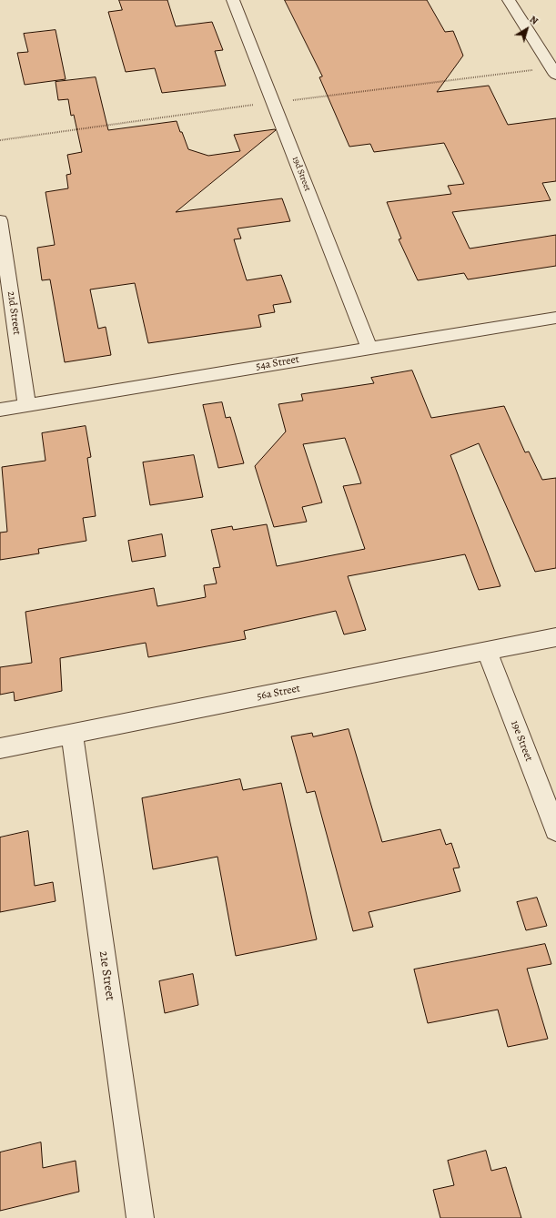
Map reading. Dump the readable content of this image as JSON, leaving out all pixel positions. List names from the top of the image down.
{
  "streets": {
    "street": [
      "19d Street",
      "21d Street",
      "54a Street",
      "56a Street",
      "19e Street",
      "21e Street"
    ]
  },
  "crossings": [
    ["19d Street", "54a Street"],
    ["21d Street", "54a Street"],
    ["56a Street", "19e Street"],
    ["56a Street", "21e Street"]
  ],
  "north": "top right"
}
